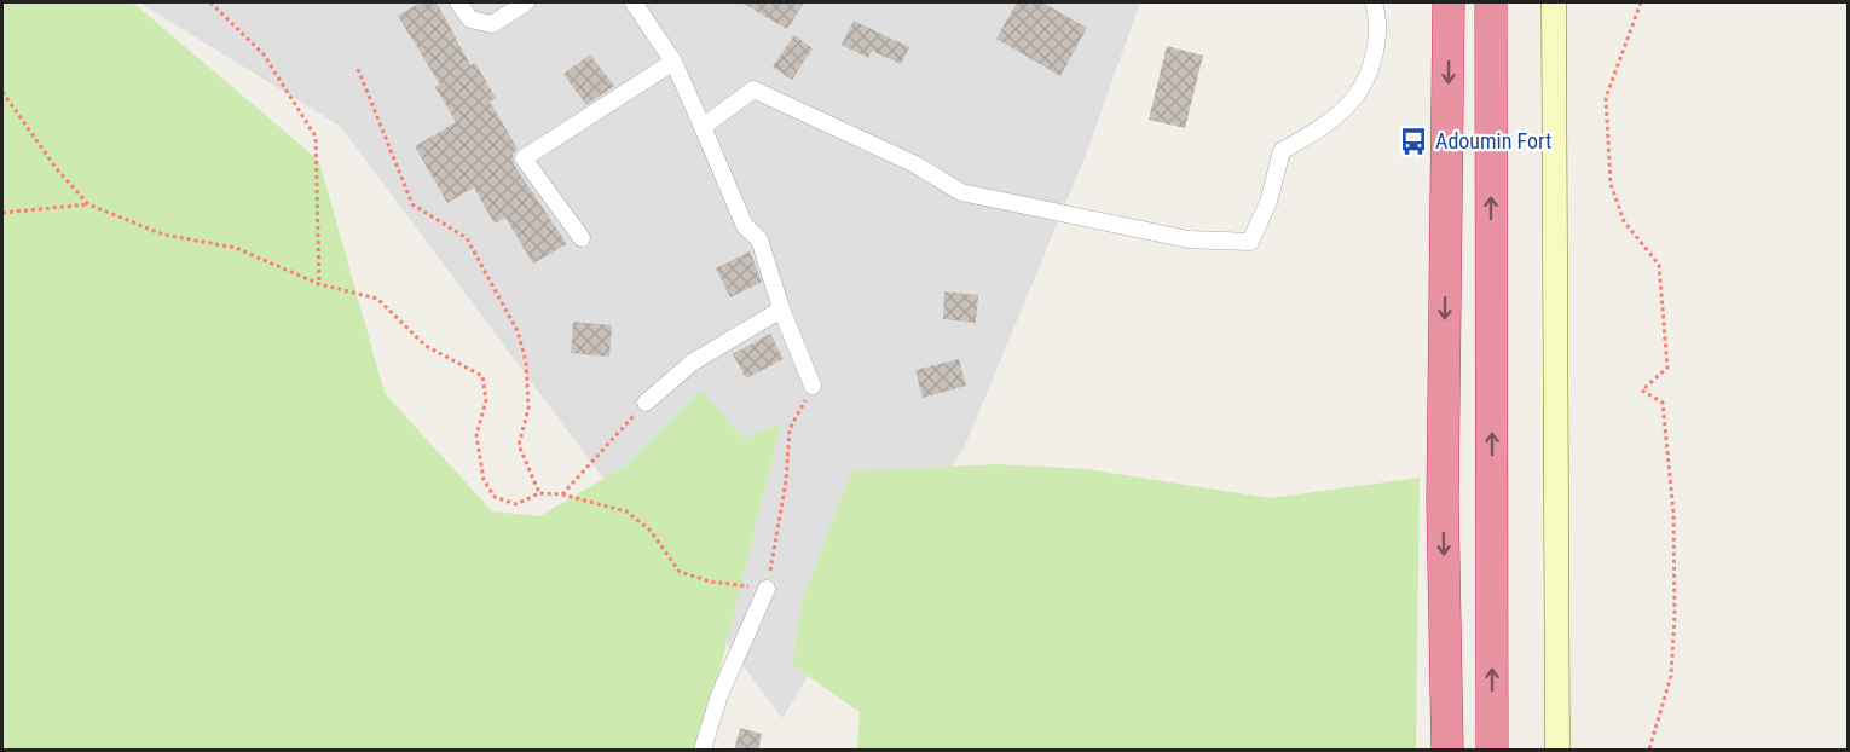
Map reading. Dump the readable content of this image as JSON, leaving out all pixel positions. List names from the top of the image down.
{
  "places": {
    "bus stop": ["Adoumin Fort"]
  }
}
